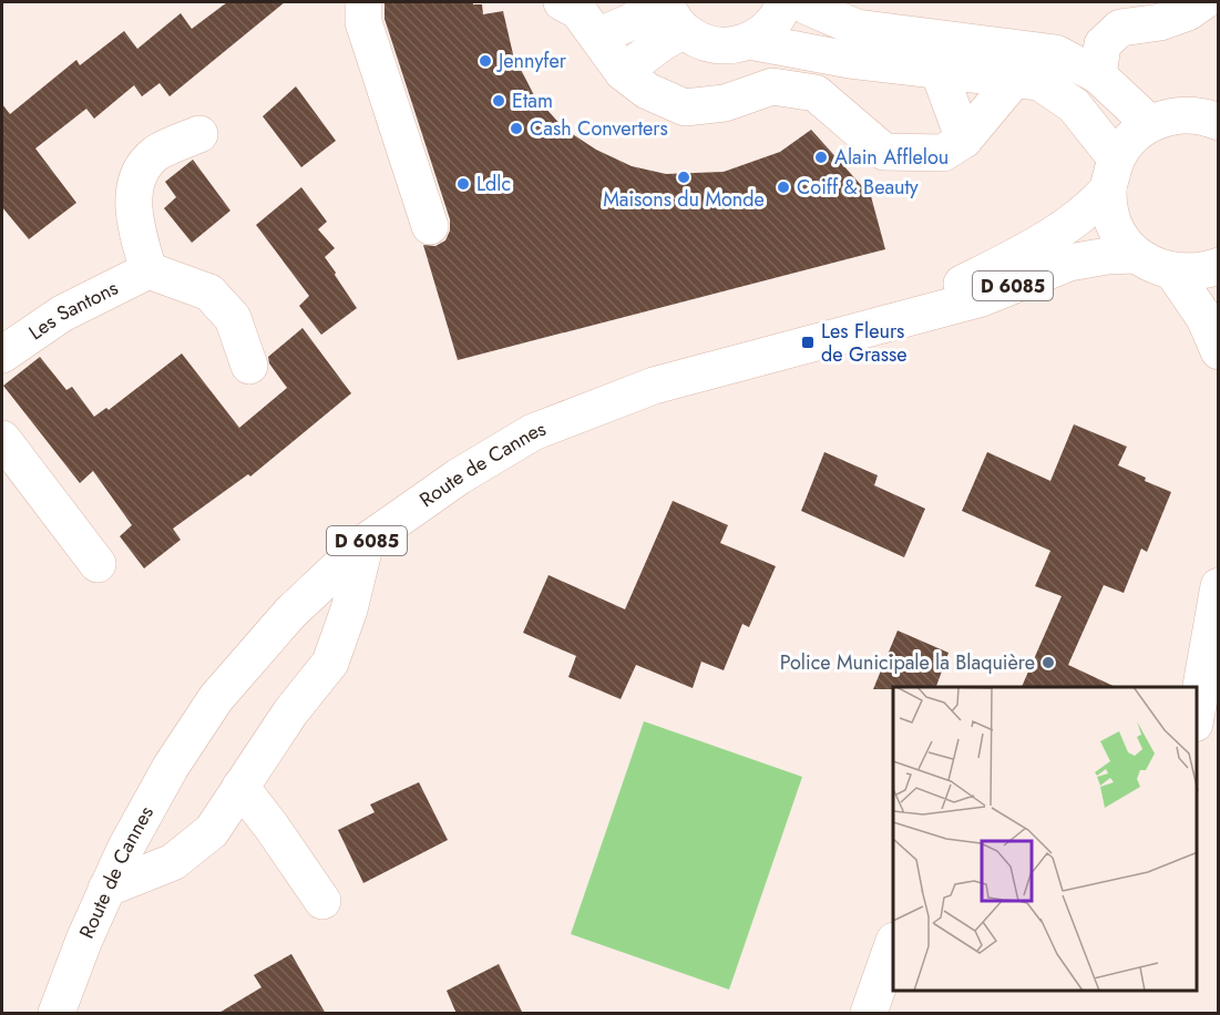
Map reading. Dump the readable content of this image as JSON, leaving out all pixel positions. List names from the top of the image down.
{
  "streets": {
    "street": ["D 6085", "Les Santons", "Route de Cannes"]
  },
  "places": {
    "other": [
      "Jennyfer",
      "Etam",
      "Cash Converters",
      "Alain Afflelou",
      "Maisons du Monde",
      "Ldlc",
      "Coiff & Beauty",
      "Police Municipale la Blaquière"
    ],
    "transit": ["Les Fleurs de Grasse"]
  }
}
